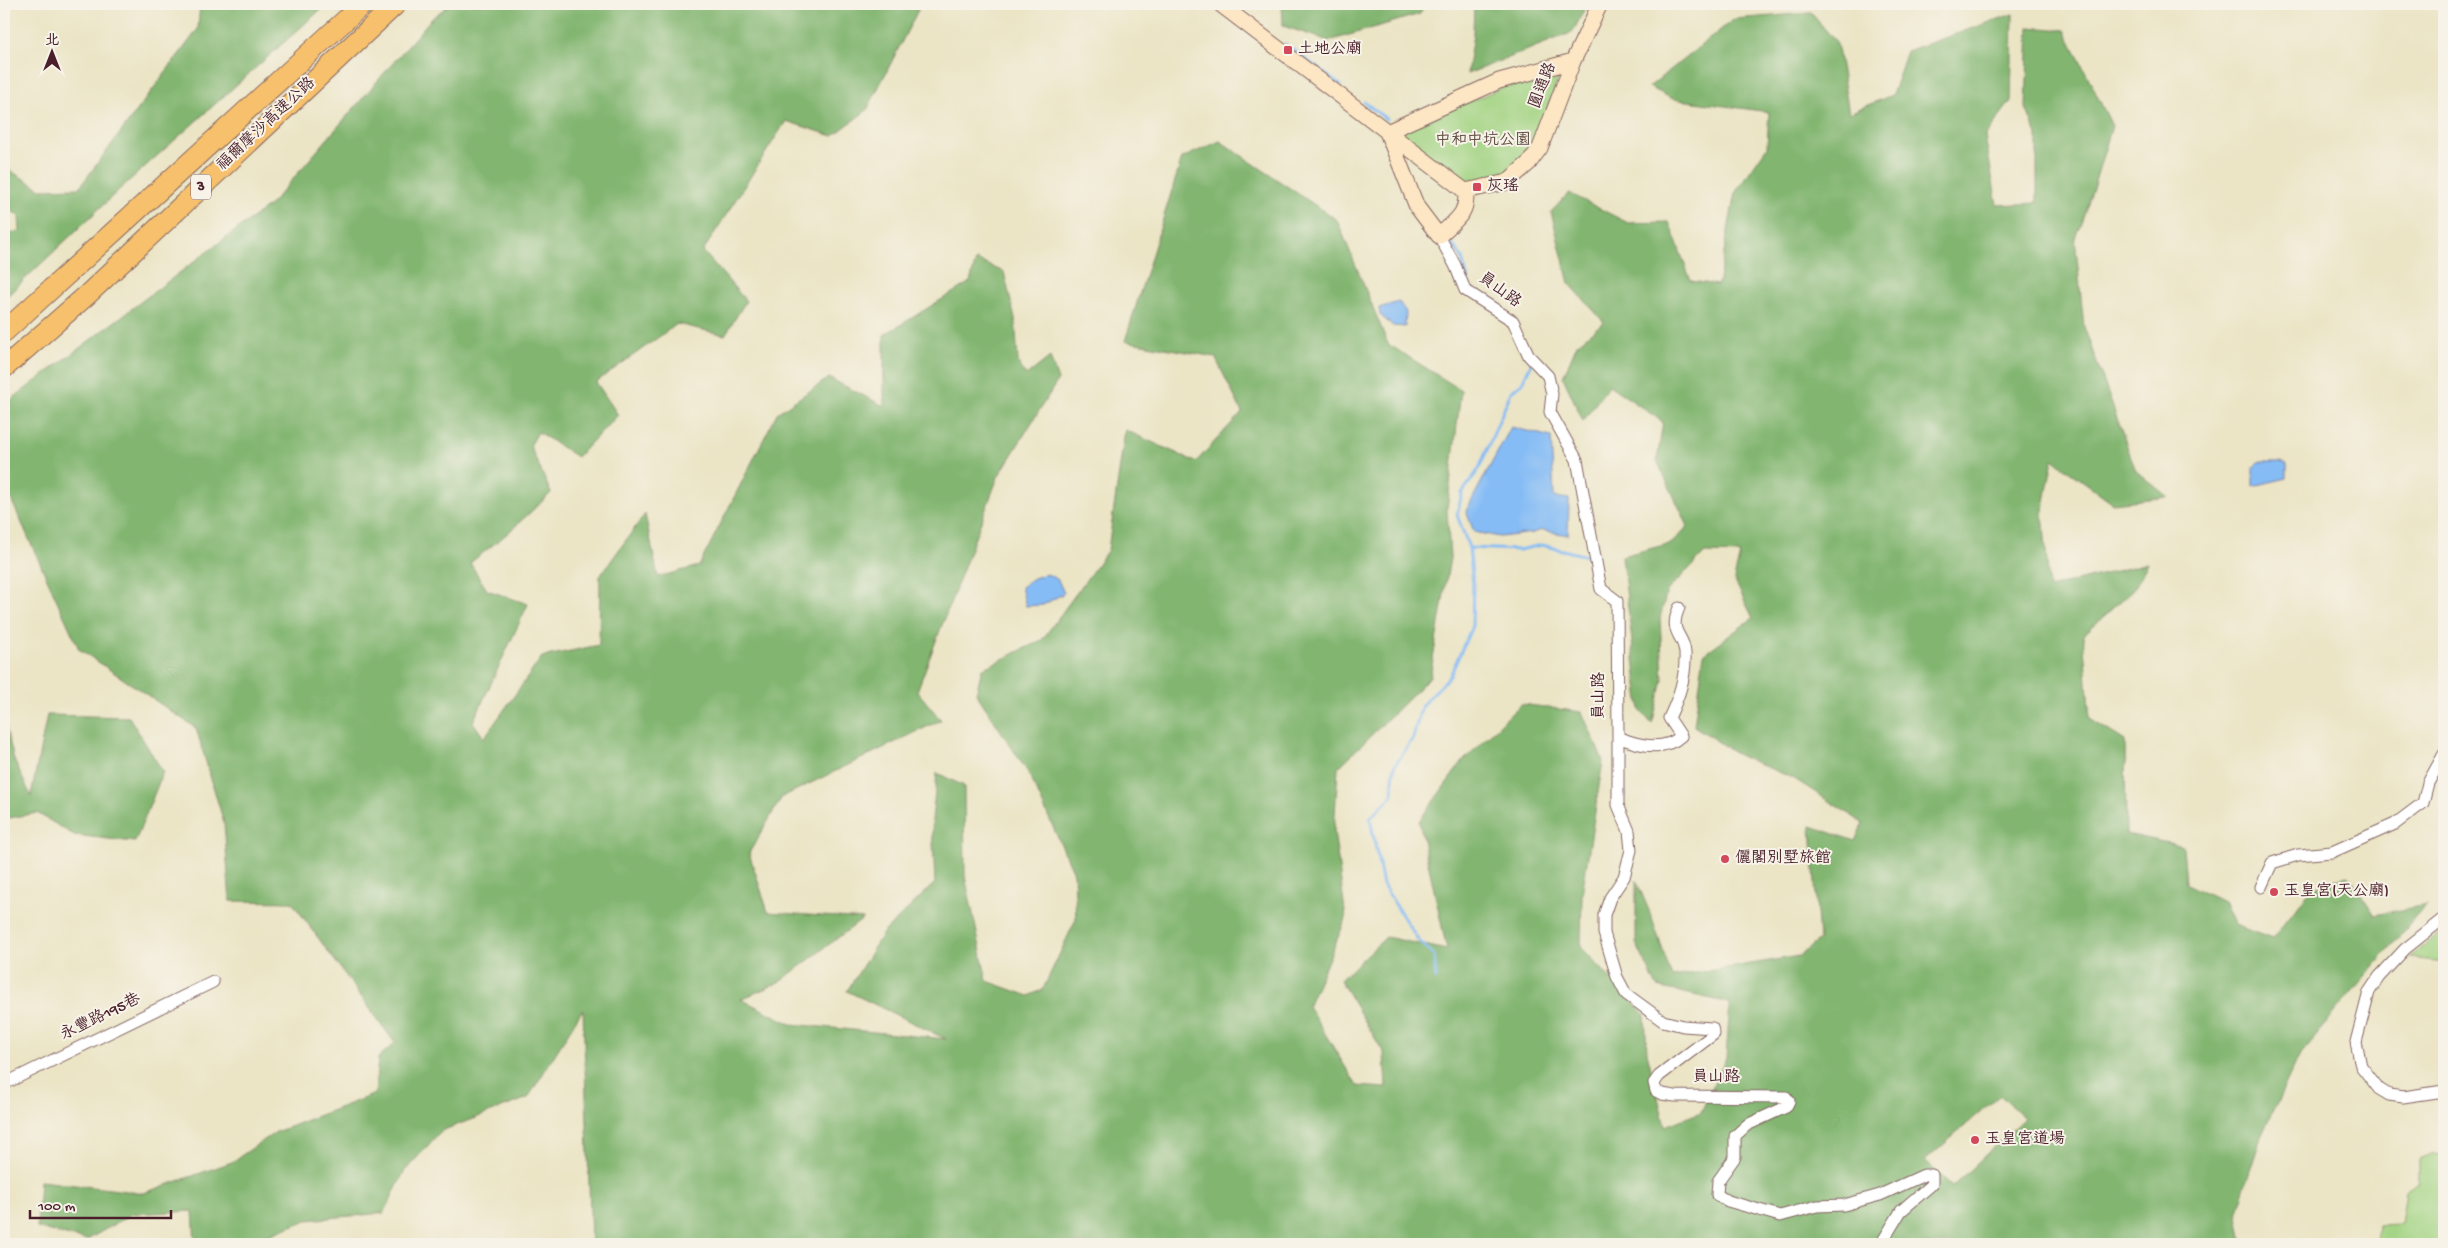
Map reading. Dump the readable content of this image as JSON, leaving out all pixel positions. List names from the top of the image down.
{
  "streets": {
    "highway": ["福爾摩沙高速公路", "3"],
    "street": ["圓通路", "員山路", "永豐路195巷"]
  },
  "parks": ["中和中坑公園"],
  "places": {
    "transit": ["土地公廟", "灰瑤"],
    "other": ["儷閣別墅旅館", "玉皇宮(天公廟)", "玉皇宮道場"]
  },
  "scale_bar": "100 m",
  "north": "top"
}
